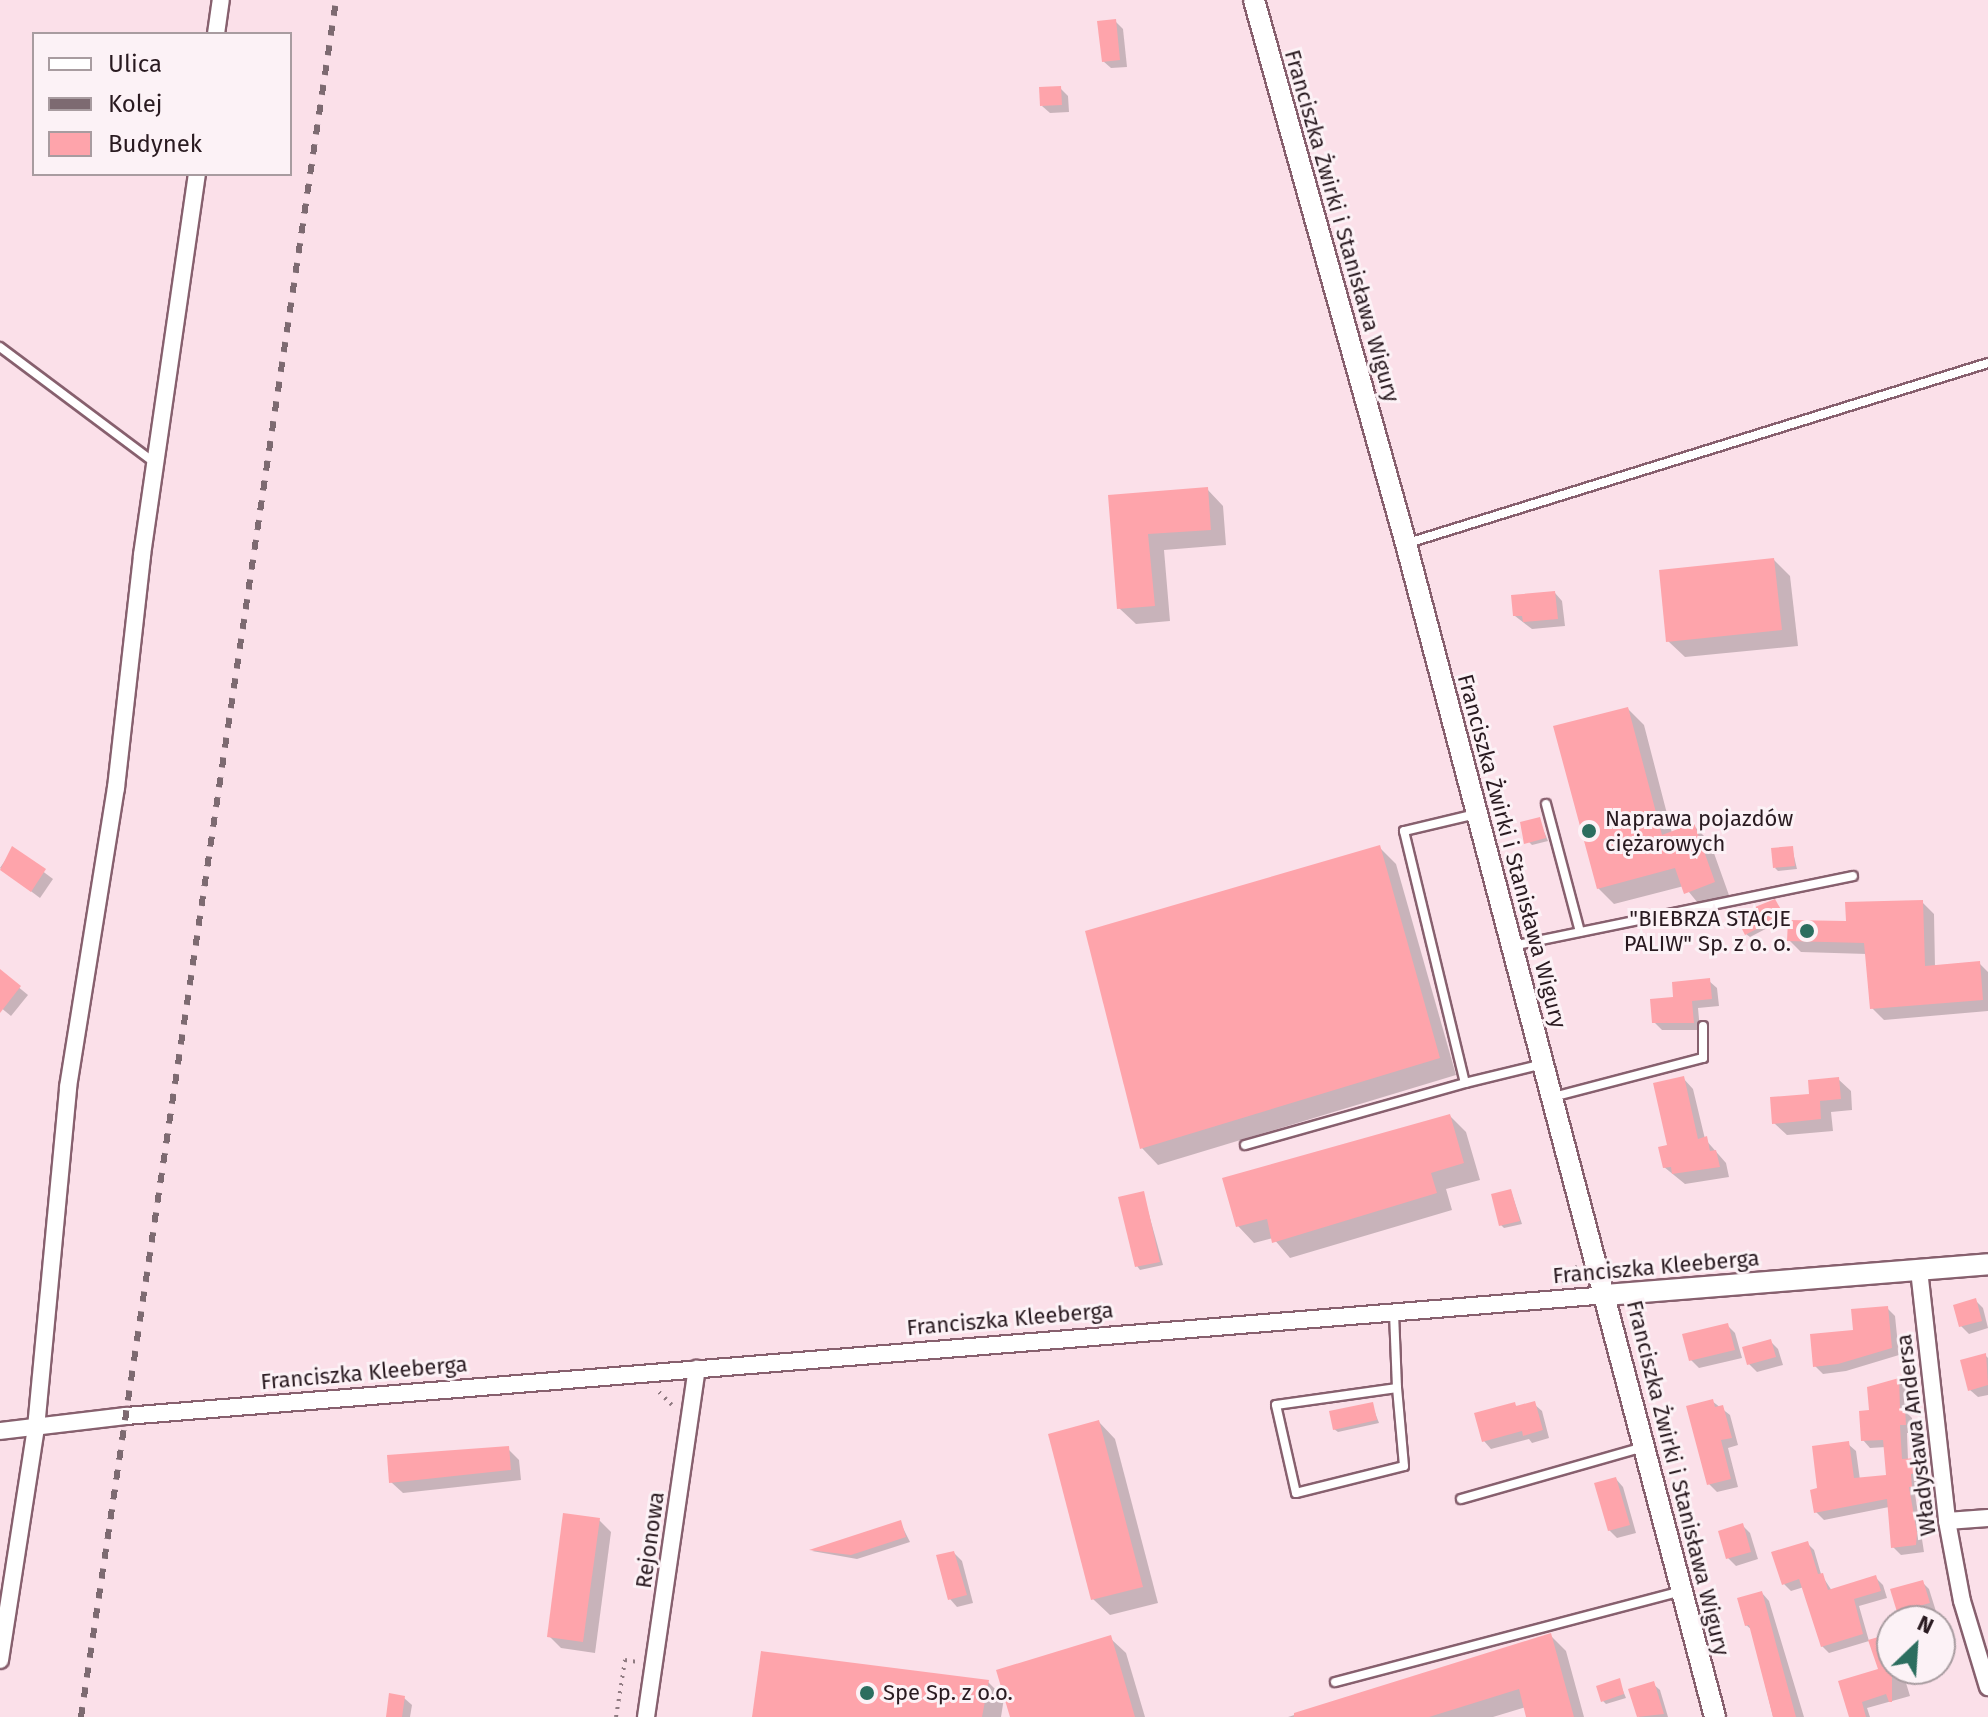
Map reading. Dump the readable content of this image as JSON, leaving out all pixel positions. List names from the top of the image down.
{
  "streets": {
    "street": [
      "Franciszka Żwirki i Stanisława Wigury",
      "Franciszka Kleeberga",
      "Władysława Andersa",
      "Rejonowa"
    ]
  },
  "crossings": [
    ["Franciszka Żwirki i Stanisława Wigury", "Franciszka Kleeberga"],
    ["Franciszka Kleeberga", "Władysława Andersa"],
    ["Franciszka Kleeberga", "Rejonowa"]
  ],
  "places": ["Naprawa pojazdów ciężarowych", "\"BIEBRZA STACJE PALIW\" Sp. z o. o.", "Spe Sp. z o.o."],
  "legend": ["Ulica", "Kolej", "Budynek"],
  "north": "top right"
}
